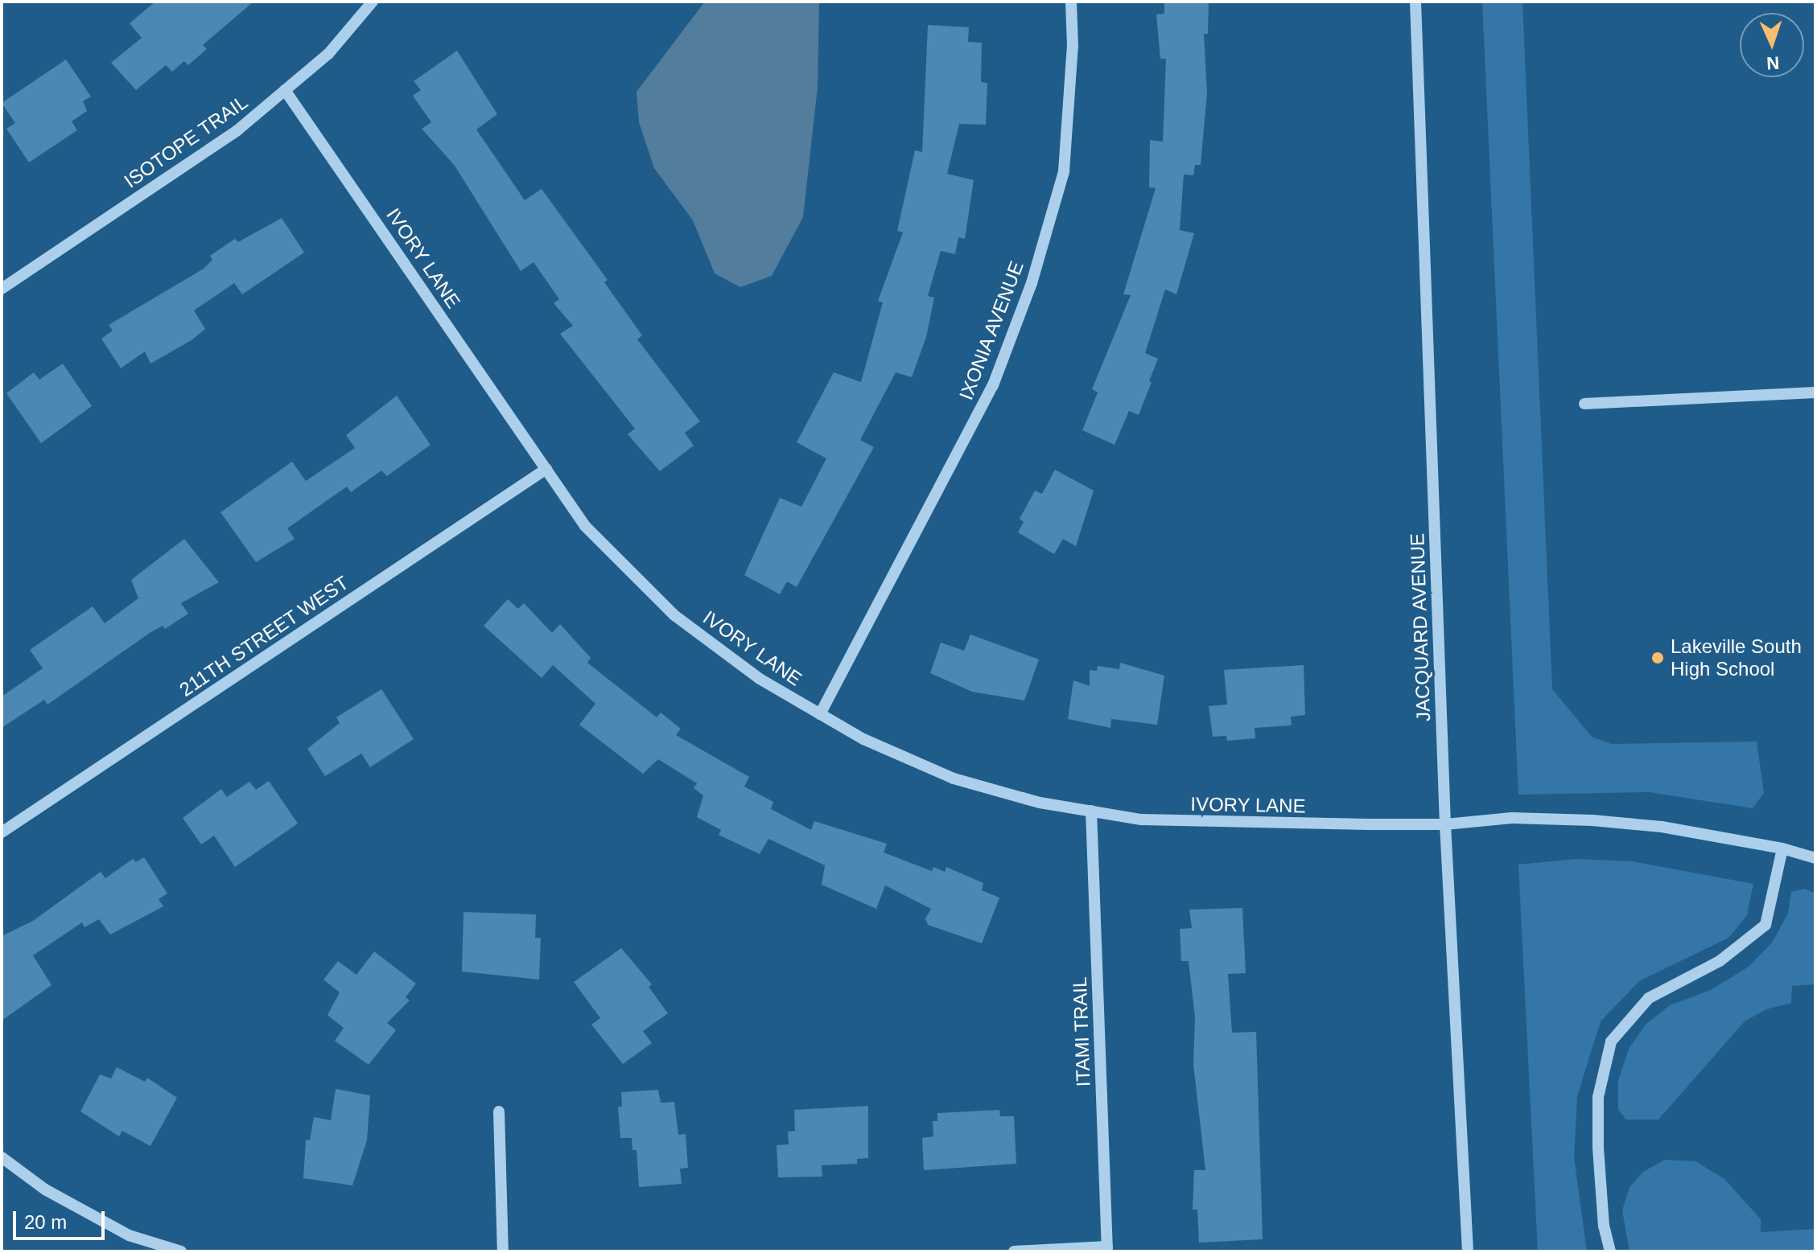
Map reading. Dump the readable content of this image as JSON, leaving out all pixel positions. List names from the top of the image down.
{
  "streets": {
    "street": [
      "ISOTOPE TRAIL",
      "IVORY LANE",
      "IXONIA AVENUE",
      "JACQUARD AVENUE",
      "211TH STREET WEST",
      "ITAMI TRAIL"
    ]
  },
  "crossings": [
    ["ISOTOPE TRAIL", "IVORY LANE"],
    ["IVORY LANE", "IXONIA AVENUE"],
    ["IVORY LANE", "JACQUARD AVENUE"],
    ["IVORY LANE", "211TH STREET WEST"],
    ["IVORY LANE", "ITAMI TRAIL"]
  ],
  "places": ["Lakeville South High School"],
  "scale_bar": "20 m",
  "north": "bottom"
}
